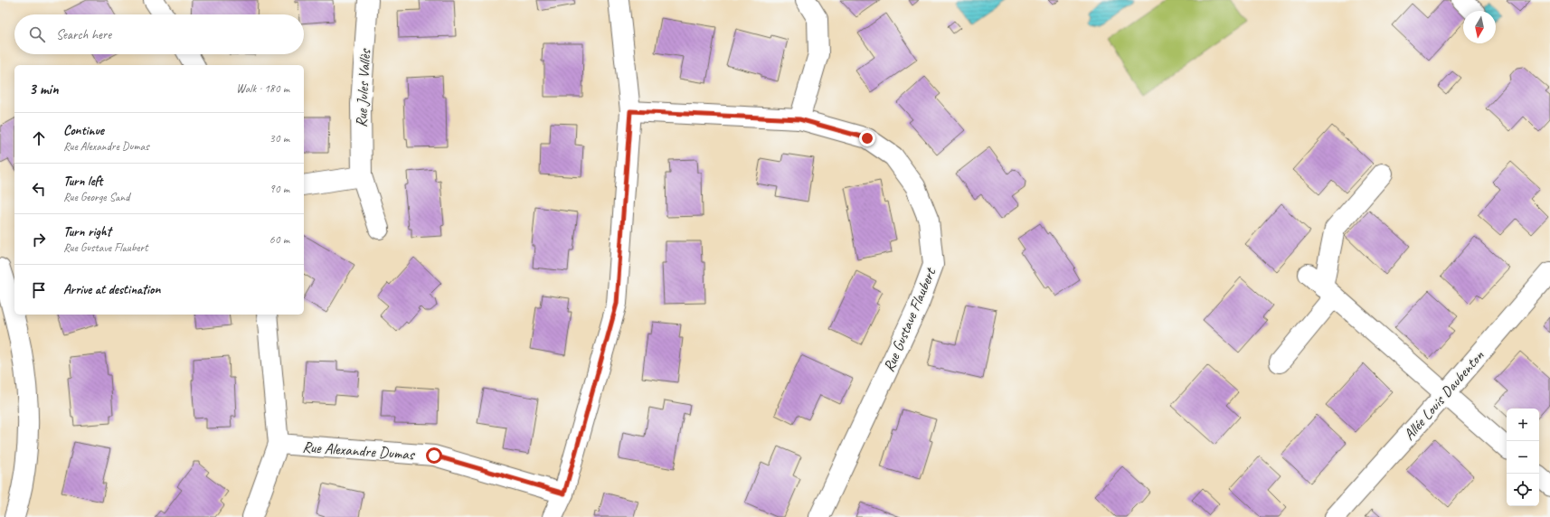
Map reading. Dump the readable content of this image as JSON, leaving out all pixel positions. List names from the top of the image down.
{
  "streets": {
    "street": [
      "Rue Jules Vallès",
      "Rue Gustave Flaubert",
      "Allée Louis Daubenton",
      "Rue Alexandre Dumas"
    ]
  },
  "north": "bottom",
  "page": {
    "search": "Search here",
    "heading": ["3 min", "Walk · 180 m"],
    "list": [
      ["Continue", "Rue Alexandre Dumas", "30 m"],
      ["Turn left", "Rue George Sand", "90 m"],
      ["Turn right", "Rue Gustave Flaubert", "60 m"],
      "Arrive at destination"
    ],
    "map_buttons": ["+", "−"]
  }
}
